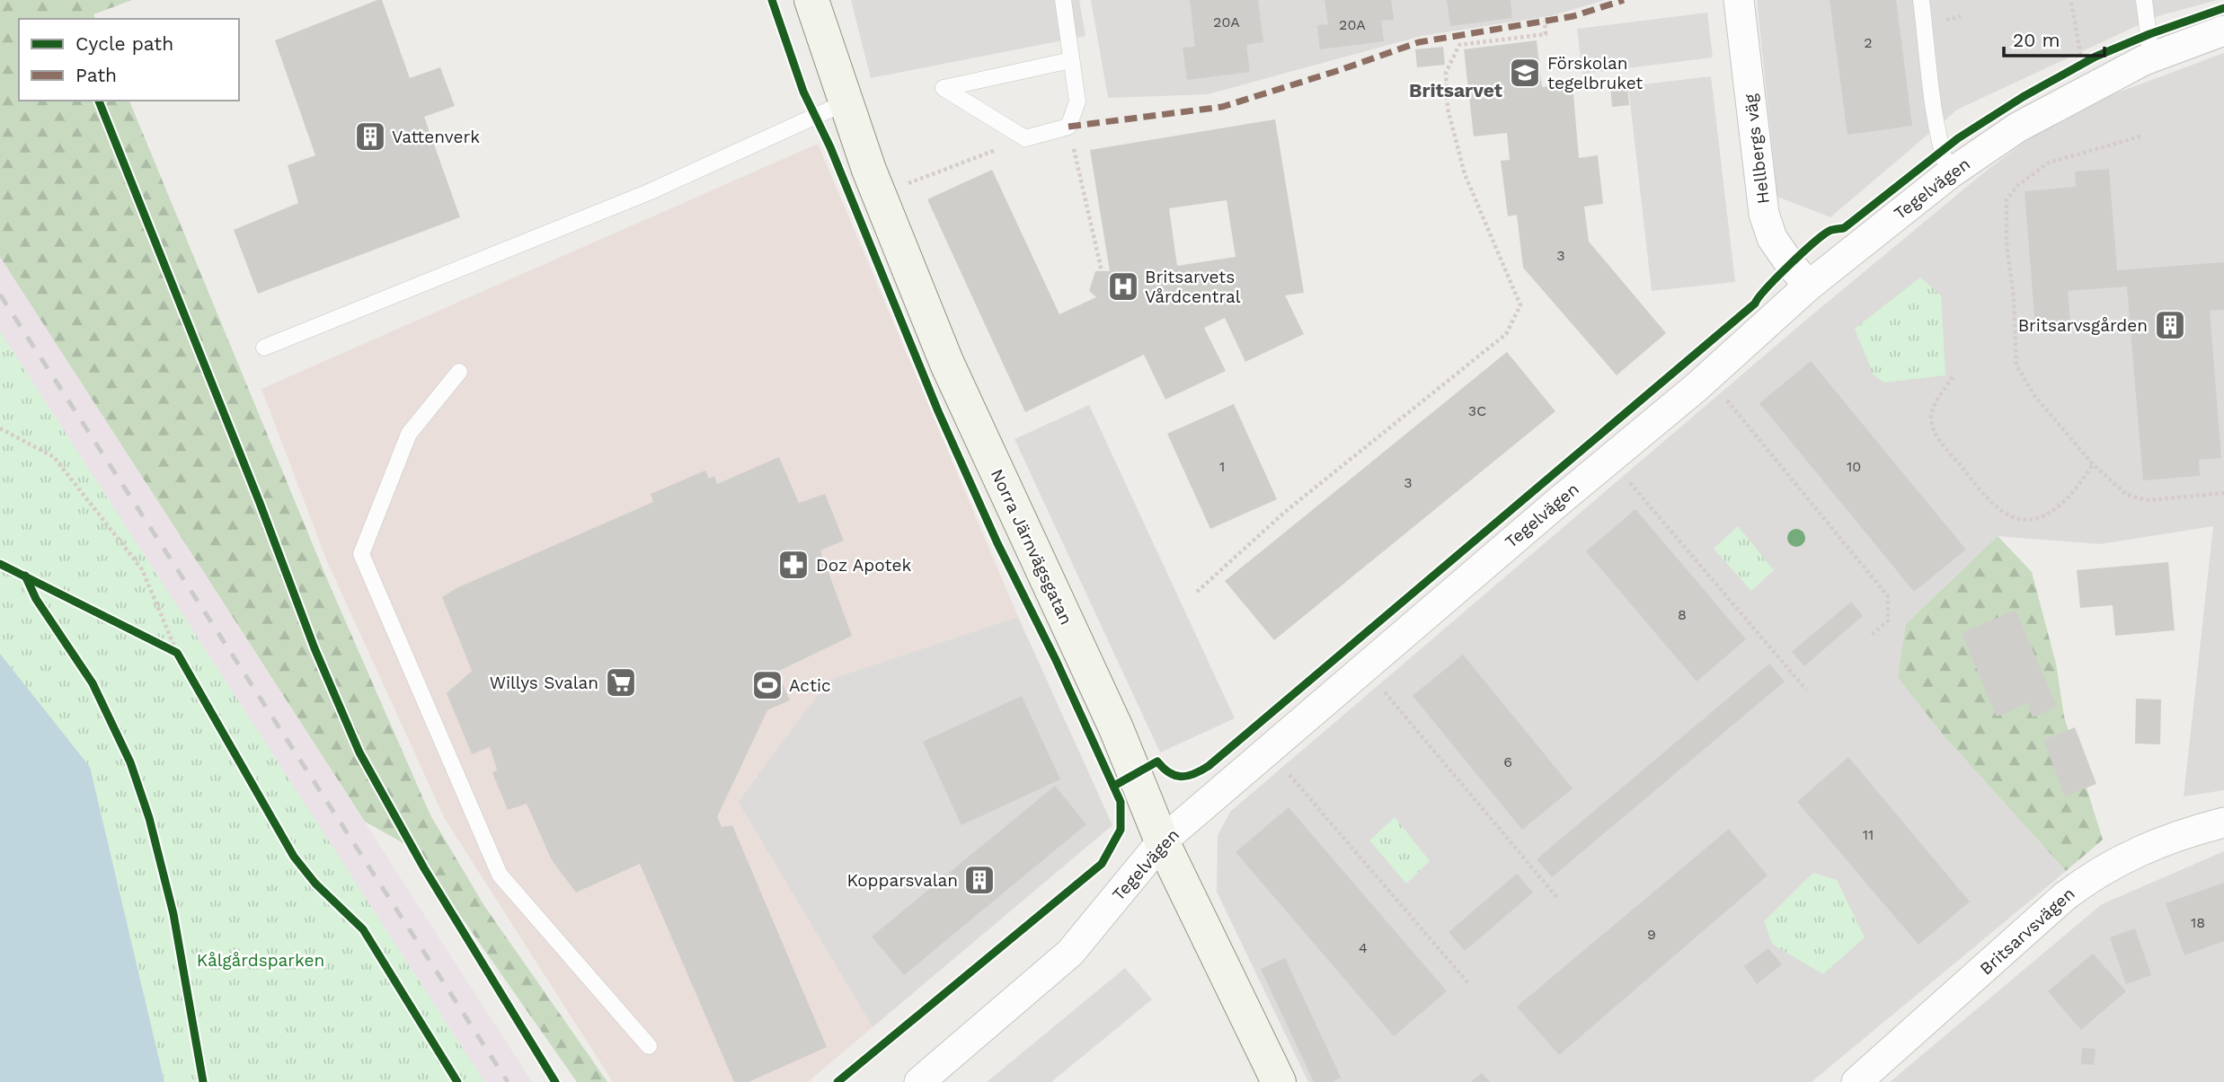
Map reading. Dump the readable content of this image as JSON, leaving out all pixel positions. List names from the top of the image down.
{
  "streets": {
    "street": [
      "Hellbergs väg",
      "Tegelvägen",
      "Norra Järnvägsgatan",
      "Britsarvsvägen"
    ]
  },
  "crossings": [
    ["Hellbergs väg", "Tegelvägen"],
    ["Tegelvägen", "Norra Järnvägsgatan"]
  ],
  "districts": ["Britsarvet"],
  "parks": ["Kålgårdsparken"],
  "places": {
    "school or university": ["Förskolan tegelbruket"],
    "building": ["Vattenverk", "Britsarvsgården", "Kopparsvalan"],
    "hospital": ["Britsarvets Vårdcentral"],
    "pharmacy": ["Doz Apotek"],
    "supermarket": ["Willys Svalan"],
    "sports": ["Actic"]
  },
  "house_numbers": [
    "20A",
    "20A",
    "2",
    "3",
    "3C",
    "1",
    "10",
    "3",
    "8",
    "6",
    "11",
    "18",
    "9",
    "4"
  ],
  "legend": ["Cycle path", "Path"],
  "scale_bar": "20 m"
}
